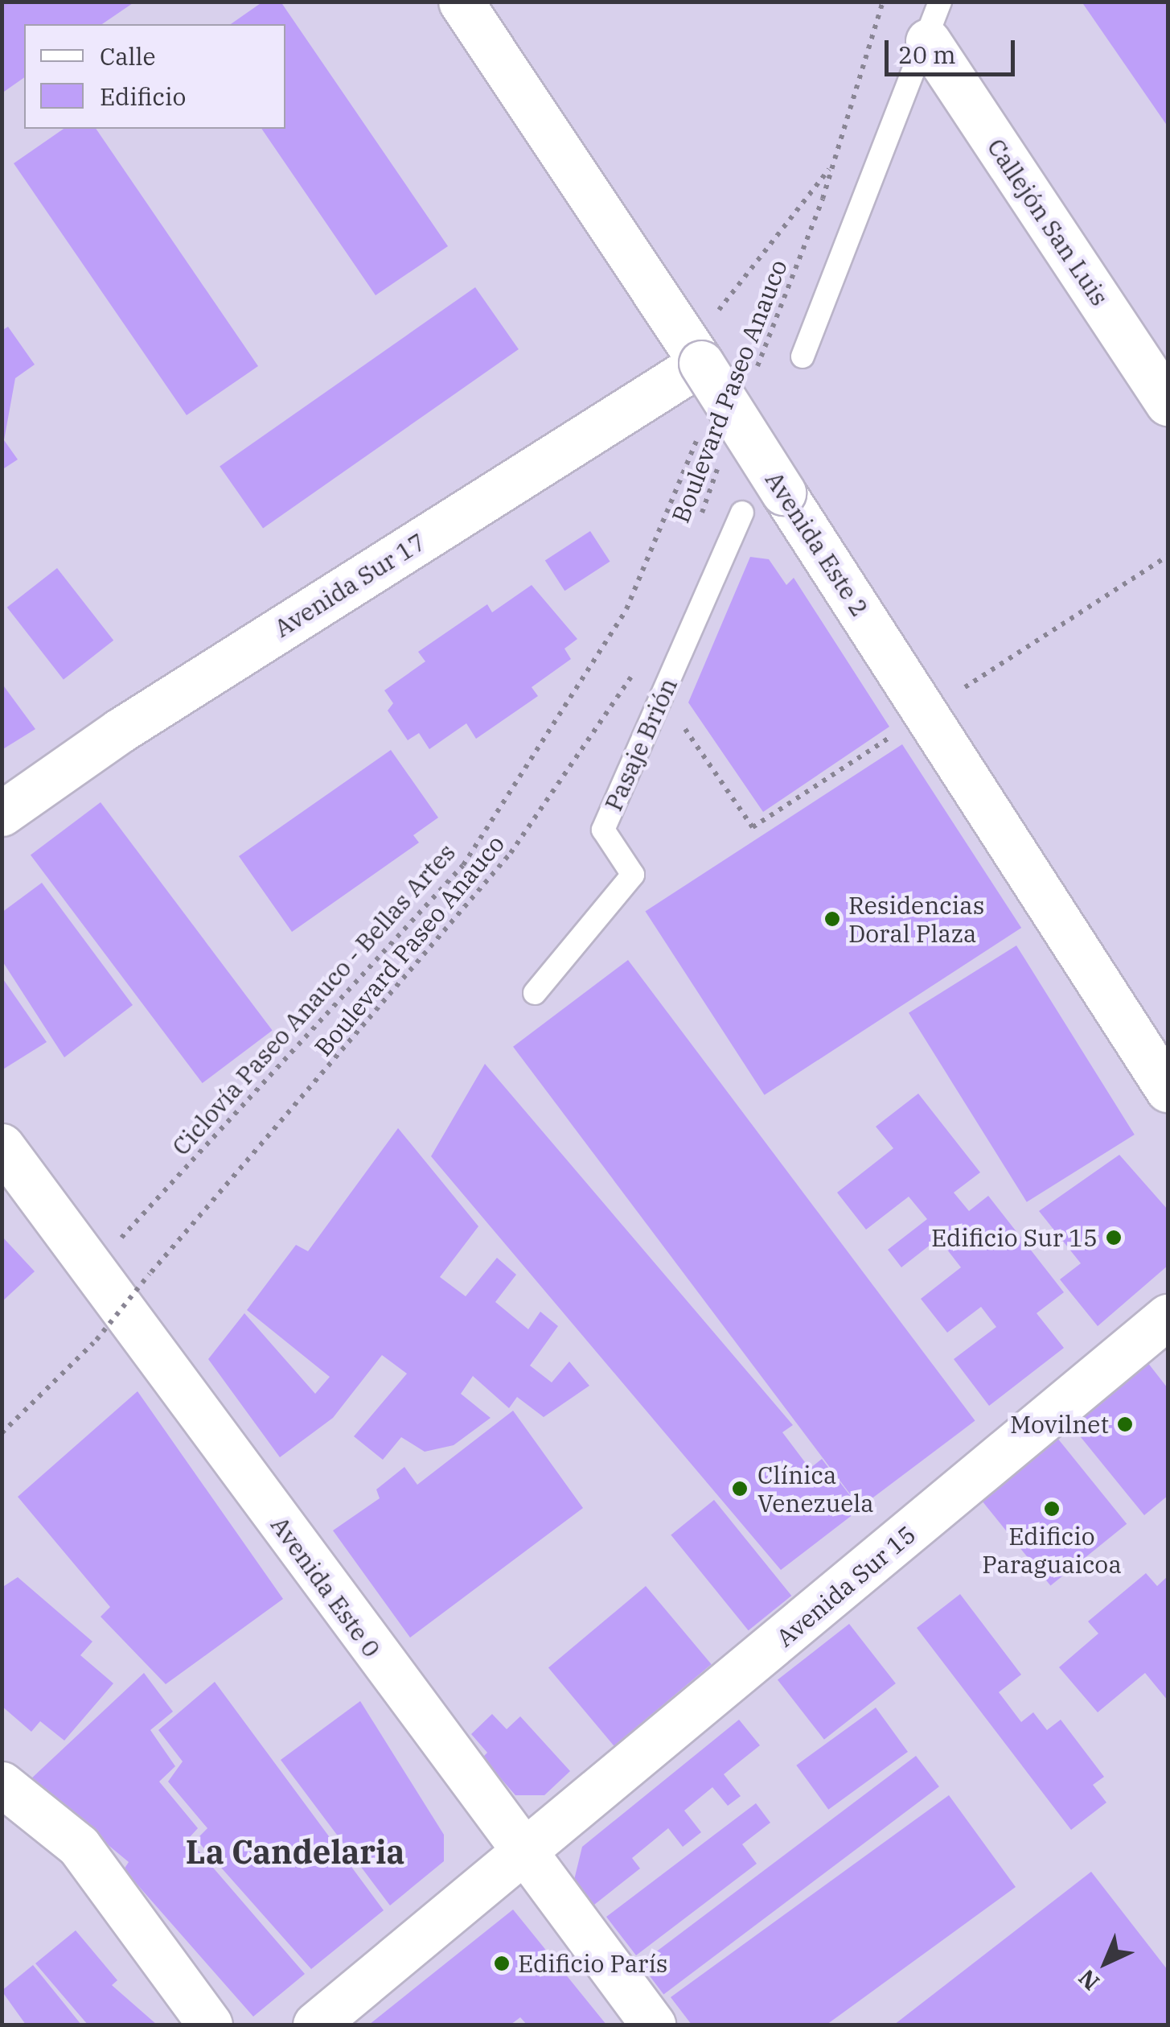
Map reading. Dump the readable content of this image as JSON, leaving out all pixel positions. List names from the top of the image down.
{
  "streets": {
    "street": [
      "Callejón San Luis",
      "Avenida Este 2",
      "Avenida Sur 17",
      "Avenida Sur 15",
      "Avenida Este 0"
    ],
    "lane": ["Pasaje Brión"],
    "path": ["Boulevard Paseo Anauco", "Ciclovía Paseo Anauco - Bellas Artes"]
  },
  "crossings": [
    ["Boulevard Paseo Anauco", "Pasaje Brión"],
    ["Avenida Este 2", "Avenida Sur 17"],
    ["Ciclovía Paseo Anauco - Bellas Artes", "Avenida Este 0"],
    ["Avenida Sur 15", "Avenida Este 0"]
  ],
  "districts": ["La Candelaria"],
  "places": [
    "Residencias Doral Plaza",
    "Edificio Sur 15",
    "Movilnet",
    "Clínica Venezuela",
    "Edificio Paraguaicoa",
    "Edificio París"
  ],
  "legend": ["Calle", "Edificio"],
  "scale_bar": "20 m",
  "north": "bottom left"
}
